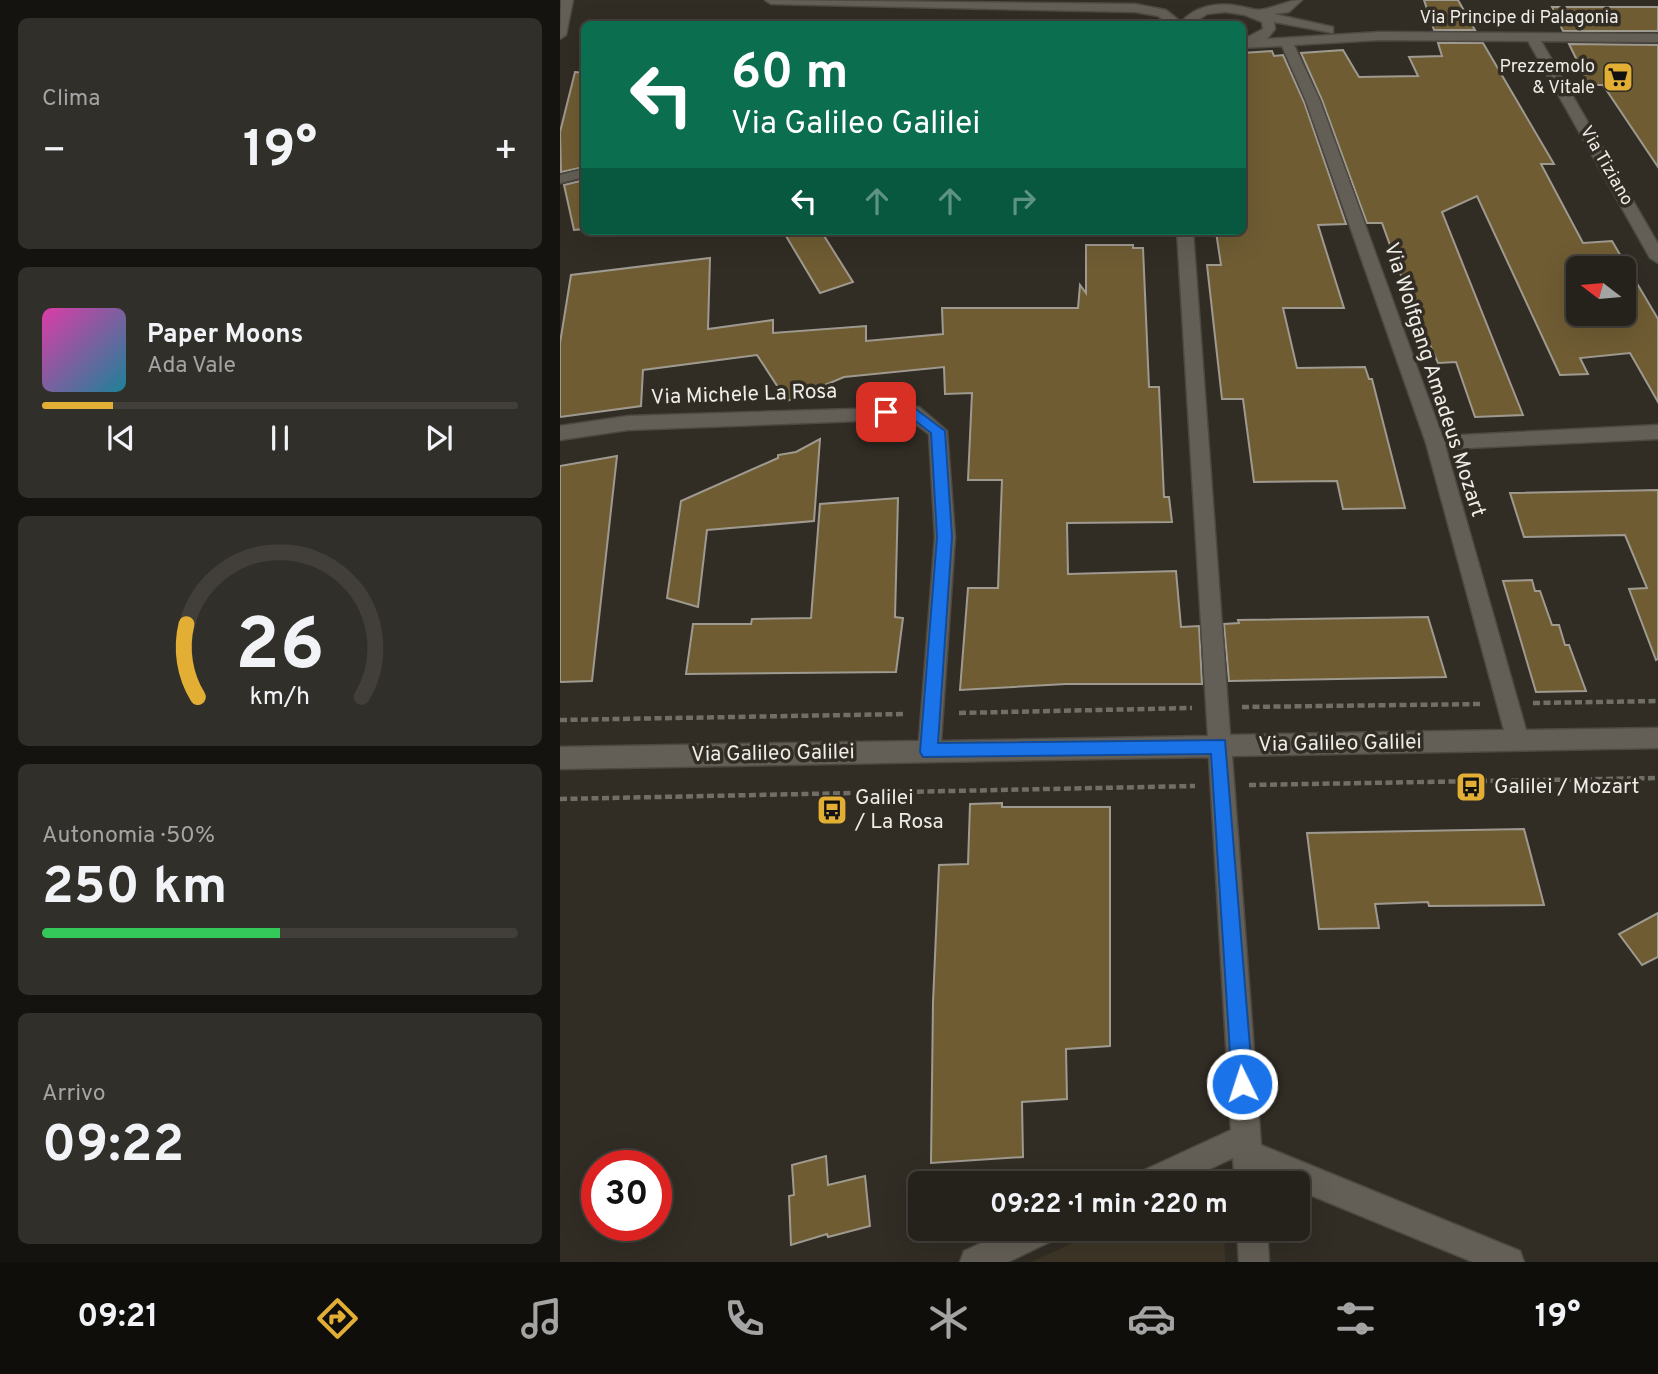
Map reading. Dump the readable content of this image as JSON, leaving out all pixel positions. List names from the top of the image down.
{
  "streets": {
    "street": [
      "Via Principe di Palagonia",
      "Via Tiziano",
      "Via Wolfgang Amadeus Mozart",
      "Via Michele La Rosa",
      "Via Galileo Galilei"
    ]
  },
  "crossings": [
    ["Via Principe di Palagonia", "Via Tiziano"],
    ["Via Principe di Palagonia", "Via Wolfgang Amadeus Mozart"],
    ["Via Wolfgang Amadeus Mozart", "Via Galileo Galilei"],
    ["Via Michele La Rosa", "Via Galileo Galilei"]
  ],
  "places": {
    "supermarket": ["Prezzemolo & Vitale"],
    "bus stop": ["Galilei / Mozart", "Galilei / La Rosa"]
  },
  "north": "left",
  "page": {
    "tile": [
      "Clima",
      ["Autonomia · 50%", "250 km"],
      ["Arrivo", "09:22"]
    ],
    "turn": ["60 m", "Via Galileo Galilei"],
    "heat": ["−", "19°", "+"],
    "song": ["Paper Moons", "Ada Vale"],
    "limit": "30",
    "trip": "09:22 · 1 min · 220 m",
    "tabs": ["09:21", "19°"],
    "gauge": ["26", "km/h"]
  }
}
